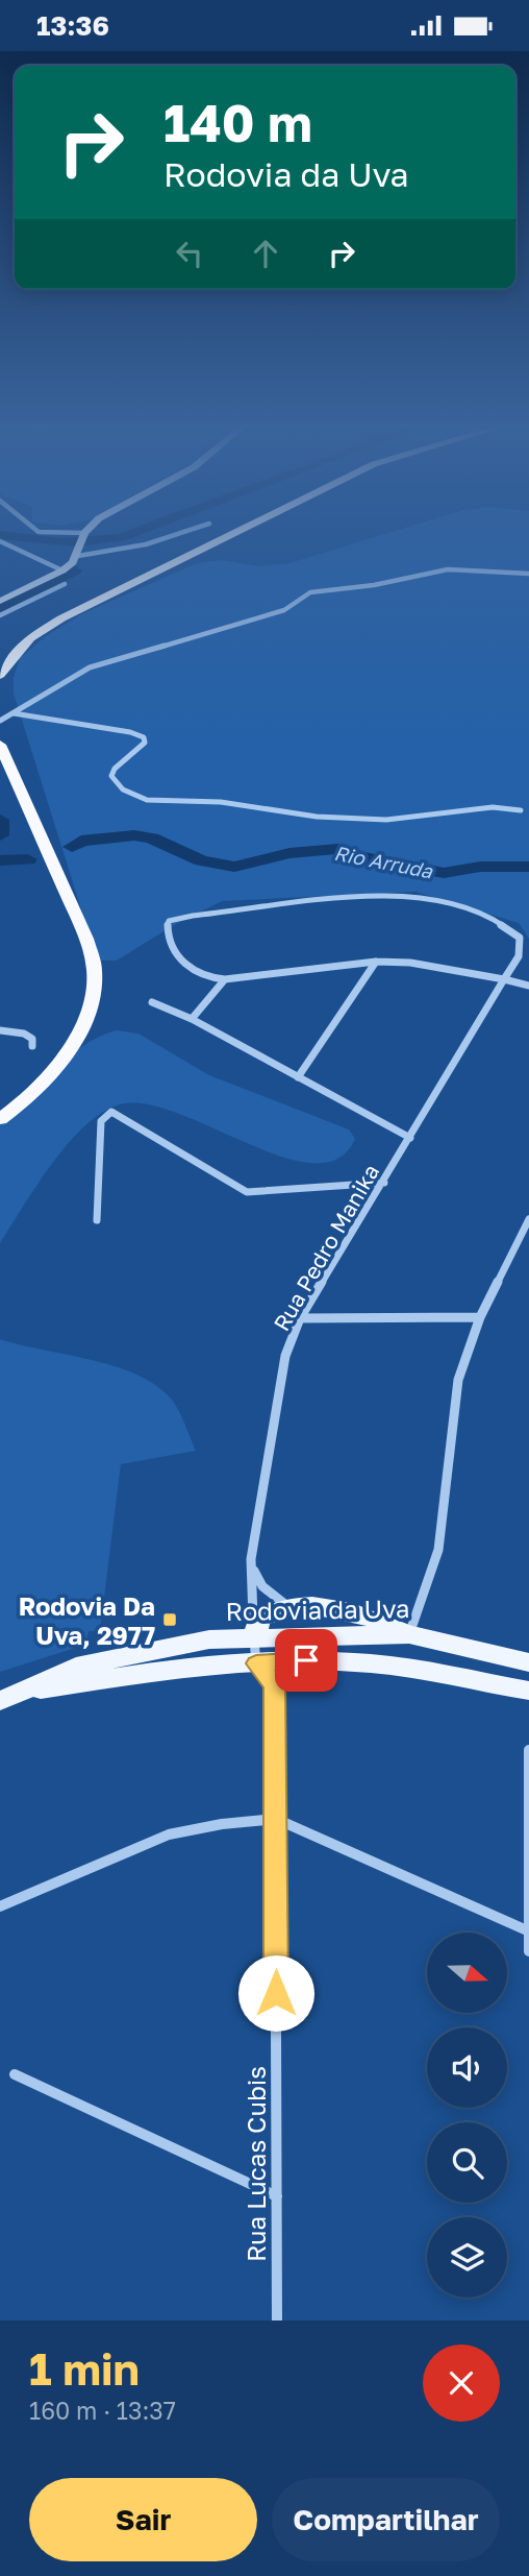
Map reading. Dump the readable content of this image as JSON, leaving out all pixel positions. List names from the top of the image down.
{
  "streets": {
    "main road": ["Rodovia da Uva"],
    "street": ["Rua Pedro Manika", "Rua Lucas Cubis"]
  },
  "crossings": [
    ["Rua Pedro Manika", "Rodovia da Uva"],
    ["Rua Pedro Manika", "Rua Lucas Cubis"],
    ["Rodovia da Uva", "Rua Lucas Cubis"]
  ],
  "water": ["Rio Arruda"],
  "places": {
    "transit": ["Rodovia Da Uva, 2977"]
  },
  "north": "right",
  "page": {
    "status": "13:36",
    "turn": ["140 m", "Rodovia da Uva"],
    "heading": ["1 min", "160 m · 13:37"],
    "buttons": ["Sair", "Compartilhar"]
  }
}
